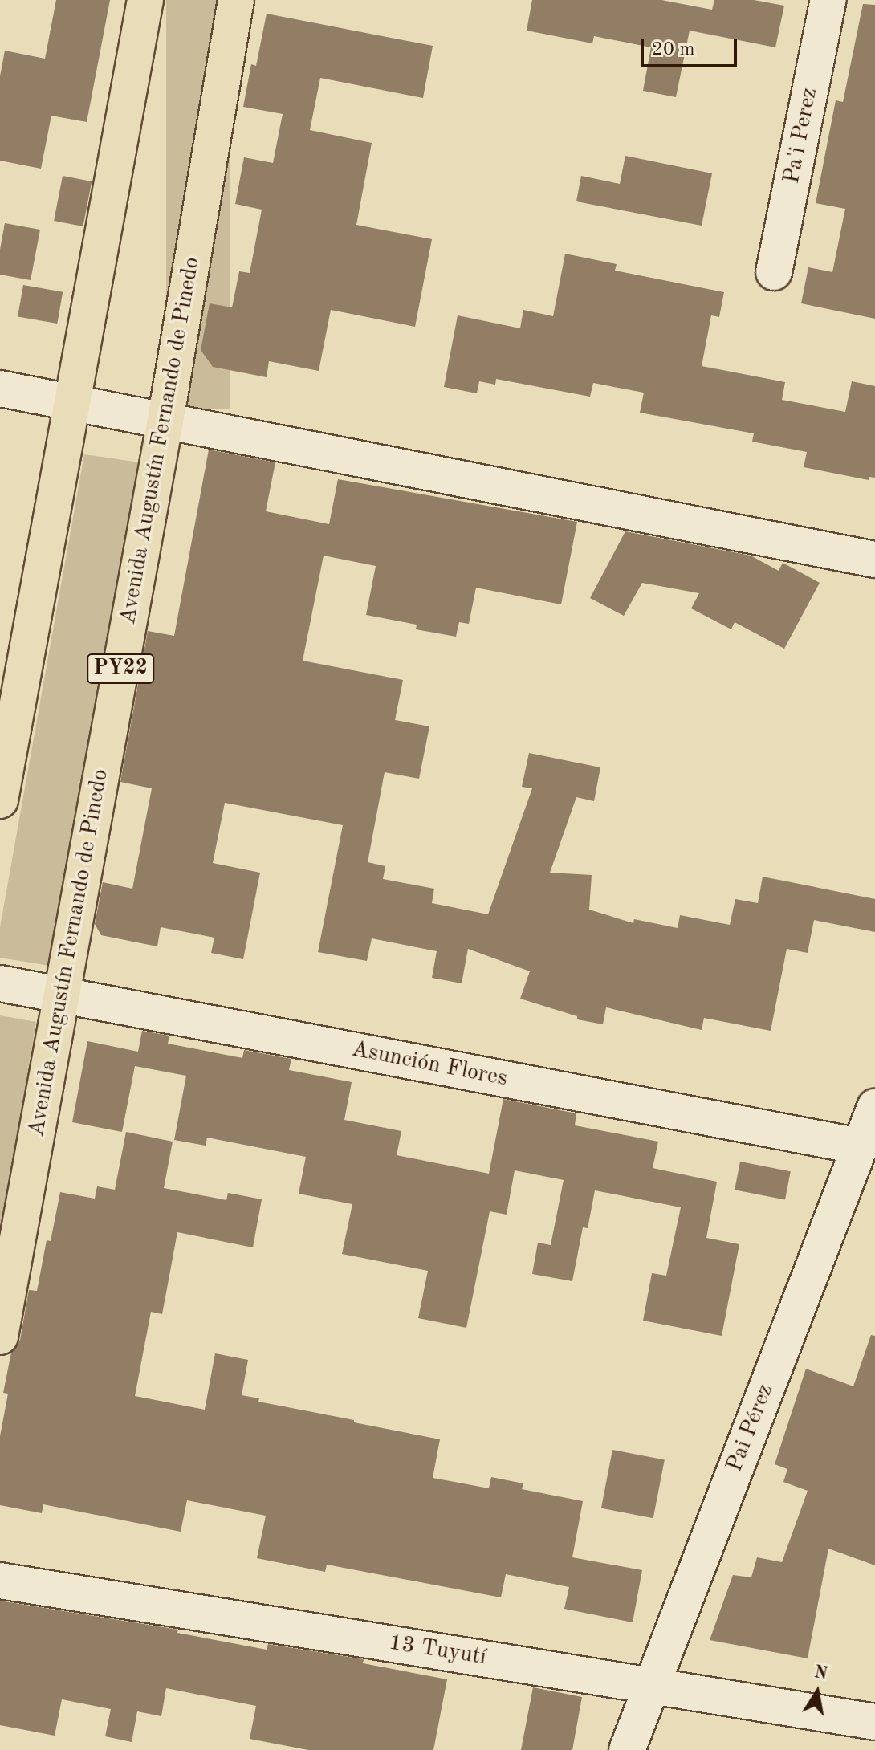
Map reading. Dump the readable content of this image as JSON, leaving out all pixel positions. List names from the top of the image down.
{
  "streets": {
    "highway": ["Avenida Augustín Fernando de Pinedo", "PY22"],
    "street": [
      "Pa'i Perez",
      "Asunción Flores",
      "Pai Pérez",
      "13 Tuyutí"
    ]
  },
  "crossings": [
    ["Avenida Augustín Fernando de Pinedo", "Asunción Flores"],
    ["Asunción Flores", "Pai Pérez"],
    ["Pai Pérez", "13 Tuyutí"]
  ],
  "scale_bar": "20 m",
  "north": "top"
}
